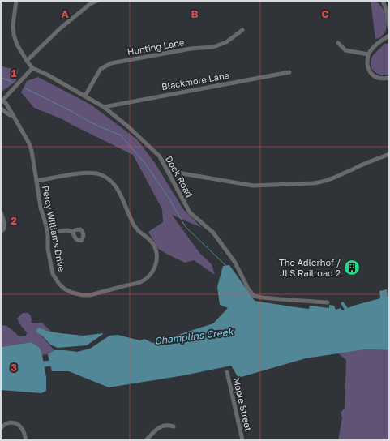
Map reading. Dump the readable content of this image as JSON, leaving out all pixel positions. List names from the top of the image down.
{
  "streets": {
    "street": [
      "Hunting Lane",
      "Blackmore Lane",
      "Dock Road",
      "Percy Williams Drive",
      "Maple Street"
    ]
  },
  "crossings": [
    ["Hunting Lane", "Dock Road"],
    ["Blackmore Lane", "Dock Road"]
  ],
  "water": ["Champlins Creek"],
  "places": {
    "building": ["The Adlerhof / JLS Railroad 2"]
  },
  "grid": {
    "columns": ["A", "B", "C"],
    "rows": ["1", "2", "3"]
  }
}
